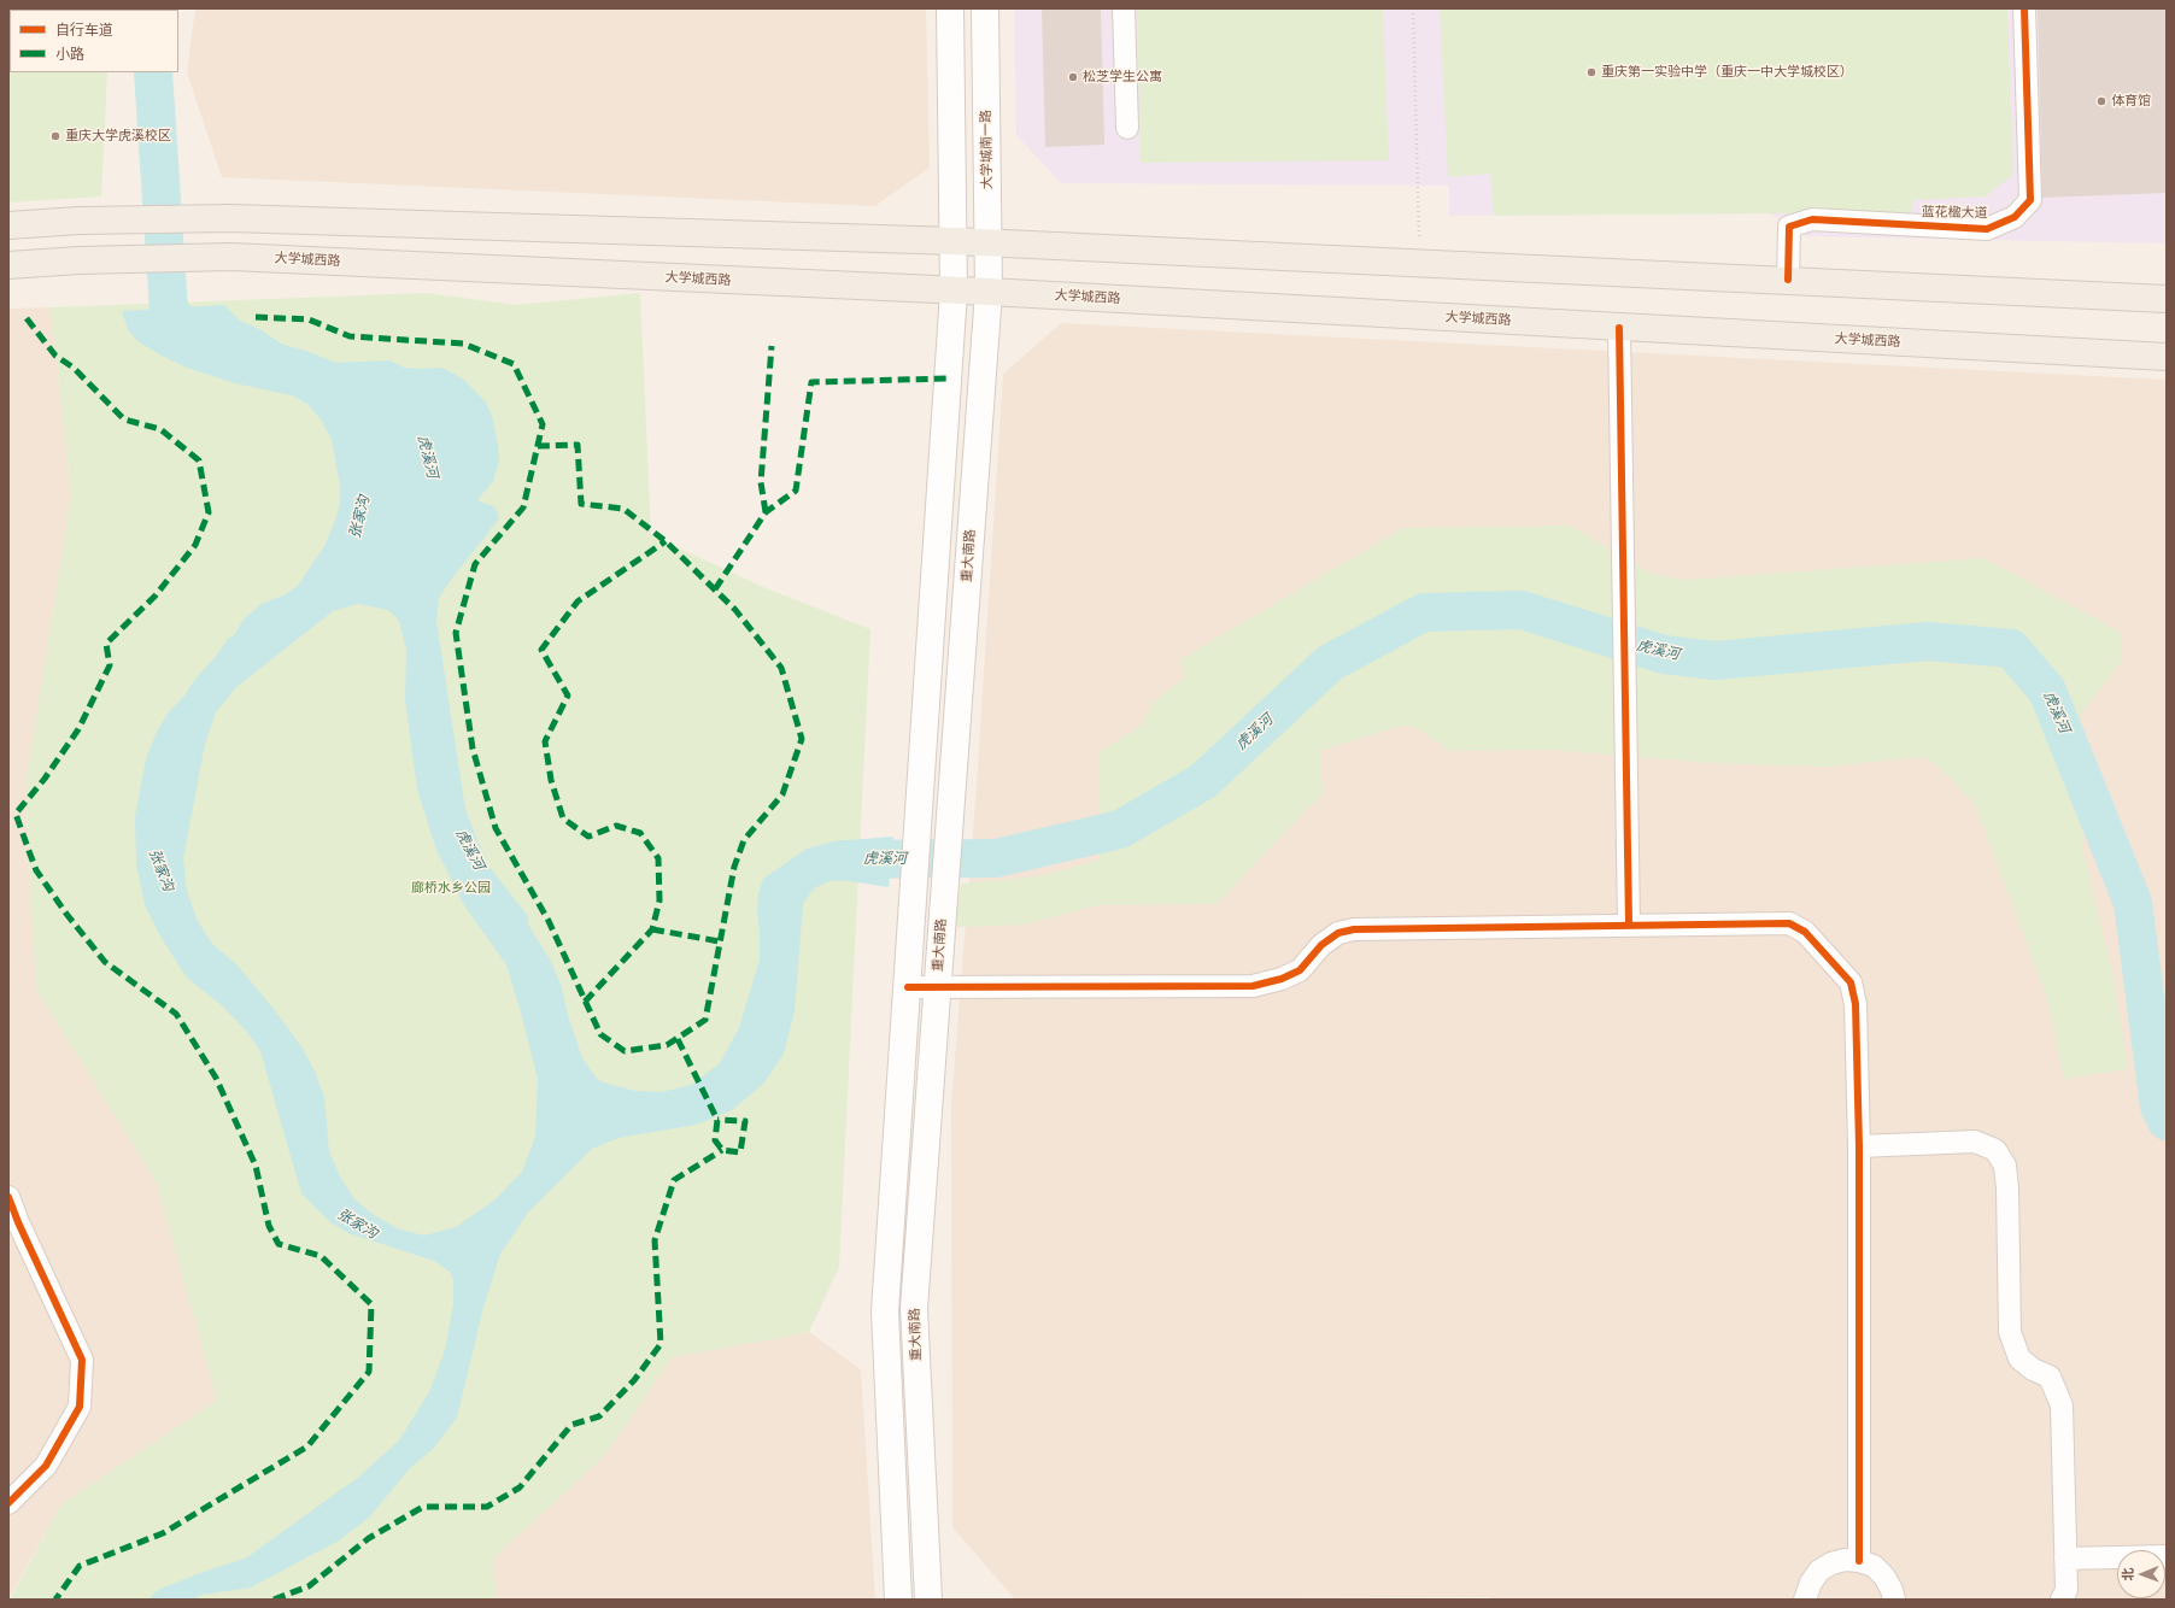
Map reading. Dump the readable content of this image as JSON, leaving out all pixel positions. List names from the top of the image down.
{
  "streets": {
    "main road": ["大学城南一路", "大学城西路", "重大南路"],
    "street": ["蓝花楹大道"]
  },
  "crossings": [
    ["大学城南一路", "大学城西路"],
    ["大学城南一路", "重大南路"],
    ["大学城西路", "重大南路"]
  ],
  "water": ["虎溪河", "张家沟"],
  "parks": ["廊桥水乡公园"],
  "places": [
    "重庆第一实验中学（重庆一中大学城校区）",
    "松芝学生公寓",
    "体育馆",
    "重庆大学虎溪校区"
  ],
  "legend": ["自行车道", "小路"],
  "north": "left"
}
